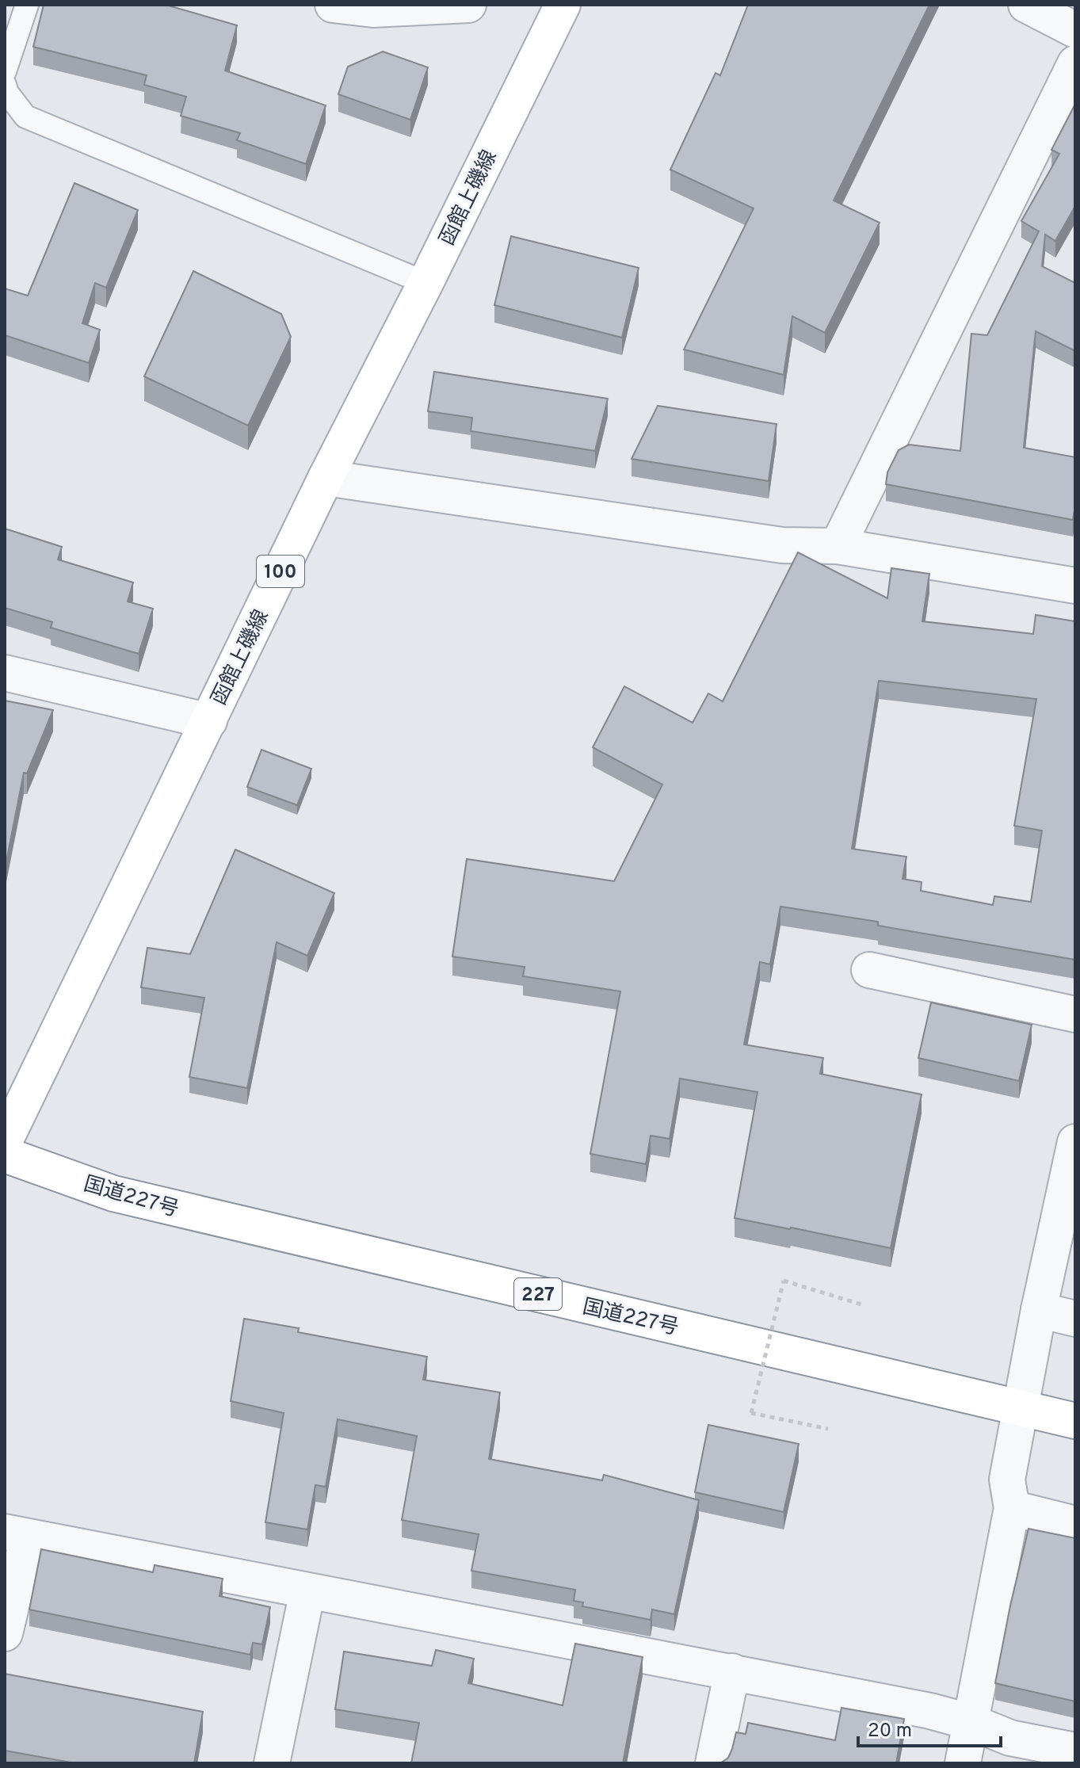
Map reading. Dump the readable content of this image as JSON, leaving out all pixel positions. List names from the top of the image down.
{
  "streets": {
    "main road": [
      "函館上磯線",
      "100",
      "国道227号",
      "227"
    ]
  },
  "scale_bar": "20 m"
}
